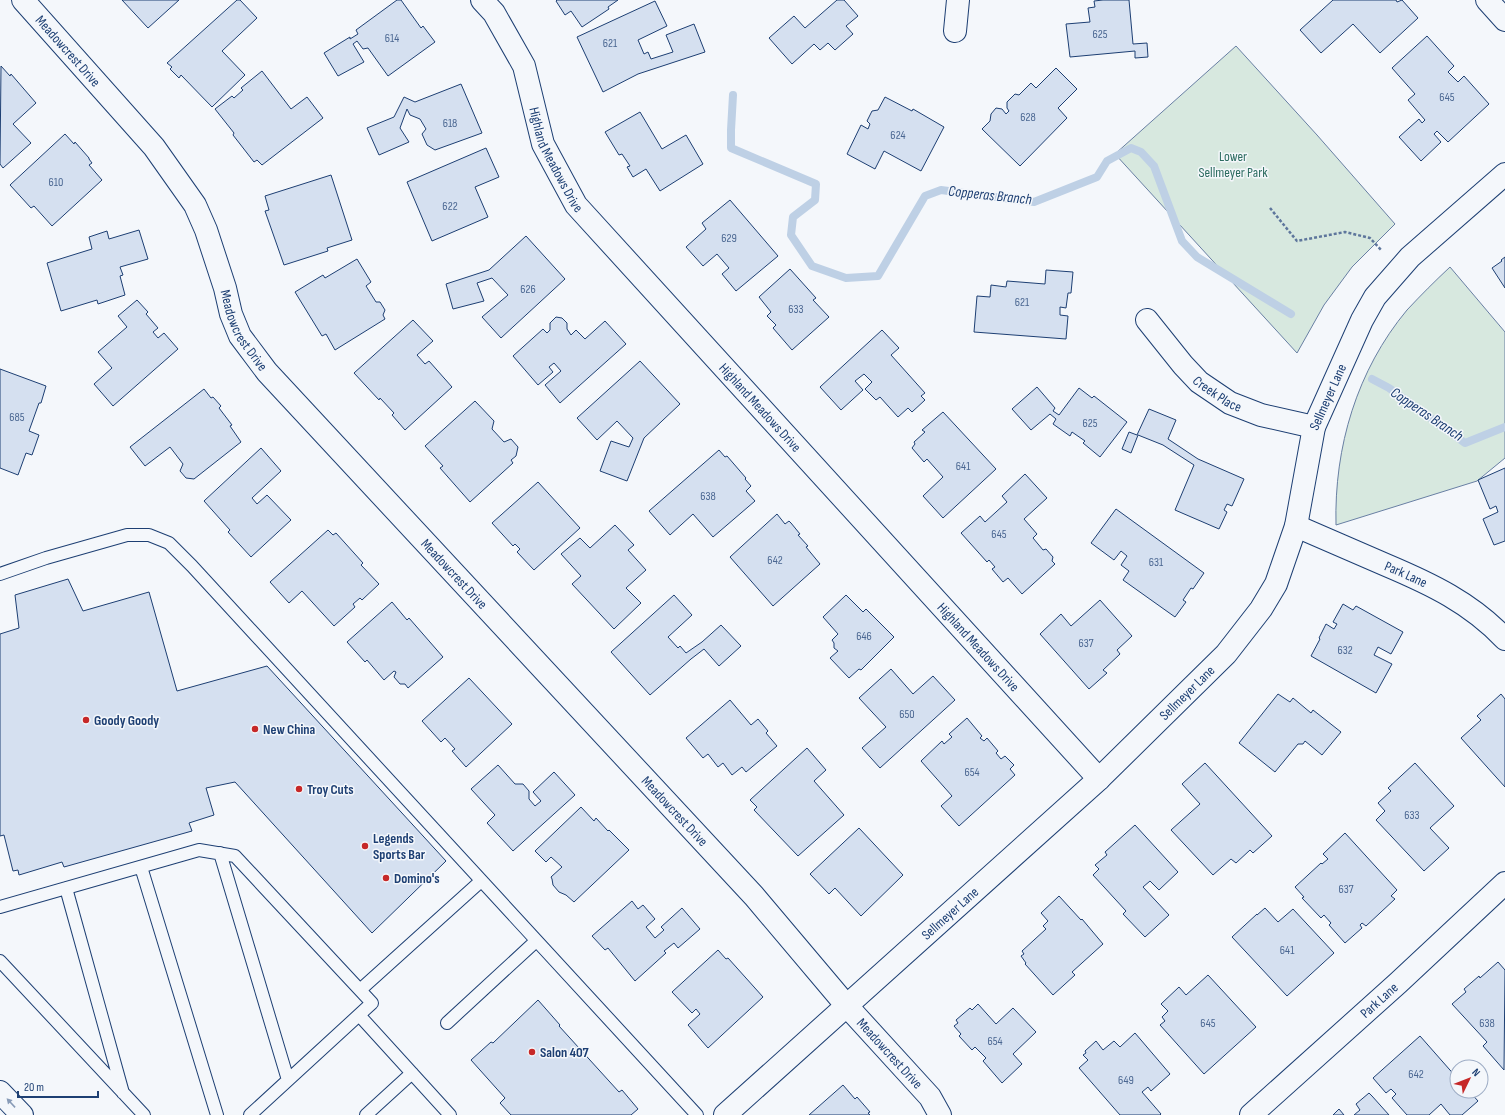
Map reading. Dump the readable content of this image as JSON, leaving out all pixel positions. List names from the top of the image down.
{
  "streets": {
    "street": [
      "Meadowcrest Drive",
      "Highland Meadows Drive",
      "Creek Place",
      "Sellmeyer Lane",
      "Park Lane"
    ]
  },
  "crossings": [
    ["Meadowcrest Drive", "Sellmeyer Lane"],
    ["Highland Meadows Drive", "Sellmeyer Lane"],
    ["Creek Place", "Sellmeyer Lane"],
    ["Sellmeyer Lane", "Park Lane"]
  ],
  "water": ["Copperas Branch"],
  "parks": ["Lower Sellmeyer Park"],
  "places": [
    "Goody Goody",
    "New China",
    "Troy Cuts",
    "Legends Sports Bar",
    "Domino's",
    "Salon 407"
  ],
  "house_numbers": [
    "625",
    "614",
    "621",
    "645",
    "628",
    "618",
    "624",
    "610",
    "622",
    "629",
    "626",
    "621",
    "633",
    "685",
    "625",
    "641",
    "638",
    "645",
    "642",
    "631",
    "646",
    "637",
    "632",
    "650",
    "654",
    "633",
    "637",
    "641",
    "645",
    "638",
    "654",
    "642",
    "649"
  ],
  "scale_bar": "20 m",
  "north": "top right"
}
